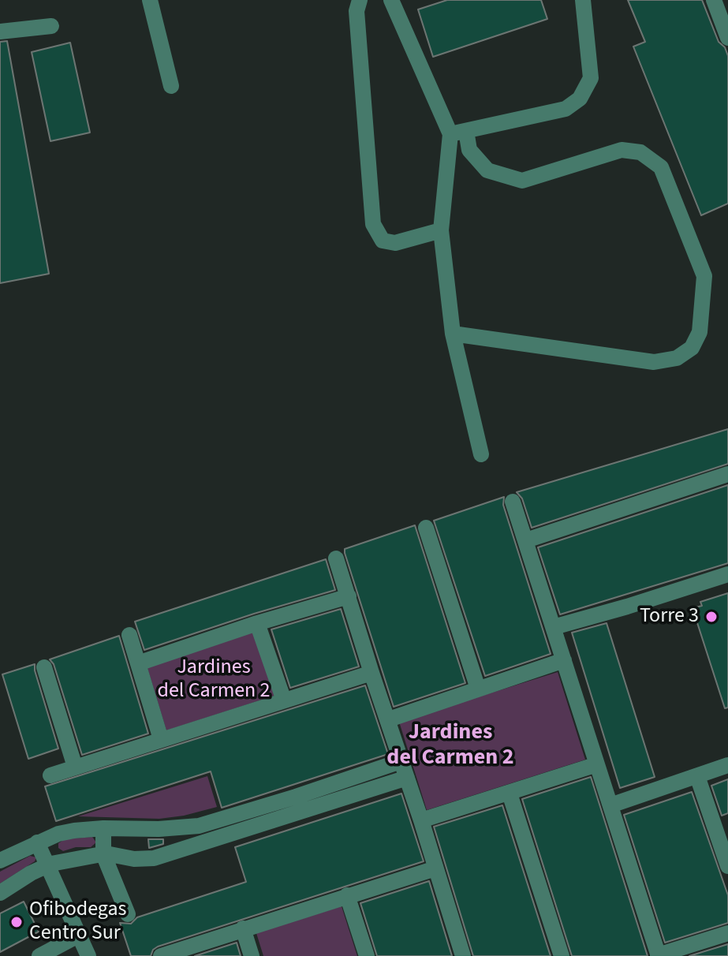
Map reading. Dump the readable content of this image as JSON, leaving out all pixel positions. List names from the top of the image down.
{
  "districts": ["Jardines del Carmen 2"],
  "parks": ["Jardines del Carmen 2"],
  "places": ["Torre 3", "Ofibodegas Centro Sur"]
}
